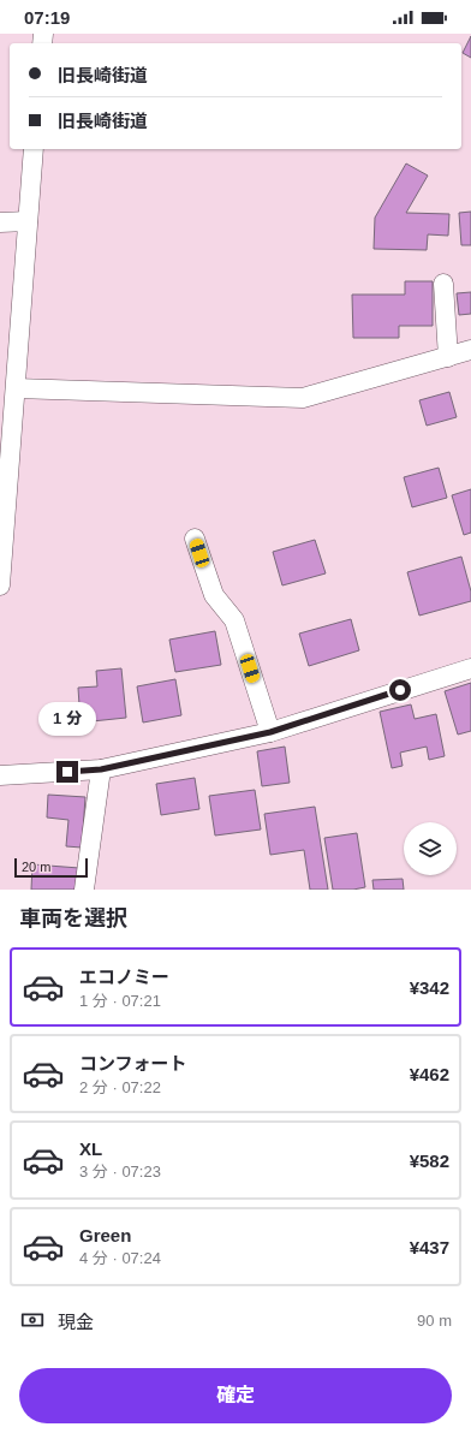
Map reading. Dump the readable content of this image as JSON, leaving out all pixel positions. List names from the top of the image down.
{
  "scale_bar": "20 m",
  "page": {
    "status": "07:19",
    "banner": ["旧長崎街道", "旧長崎街道"],
    "bubble": "1 分",
    "scale": "20 m",
    "heading": "車両を選択",
    "list": [
      {
        "name": "エコノミー",
        "note": "1 分 · 07:21",
        "value": "¥342"
      },
      {
        "name": "コンフォート",
        "note": "2 分 · 07:22",
        "value": "¥462"
      },
      {
        "name": "XL",
        "note": "3 分 · 07:23",
        "value": "¥582"
      },
      {
        "name": "Green",
        "note": "4 分 · 07:24",
        "value": "¥437"
      }
    ],
    "pay": ["現金", "90 m"],
    "buttons": "確定"
  }
}
